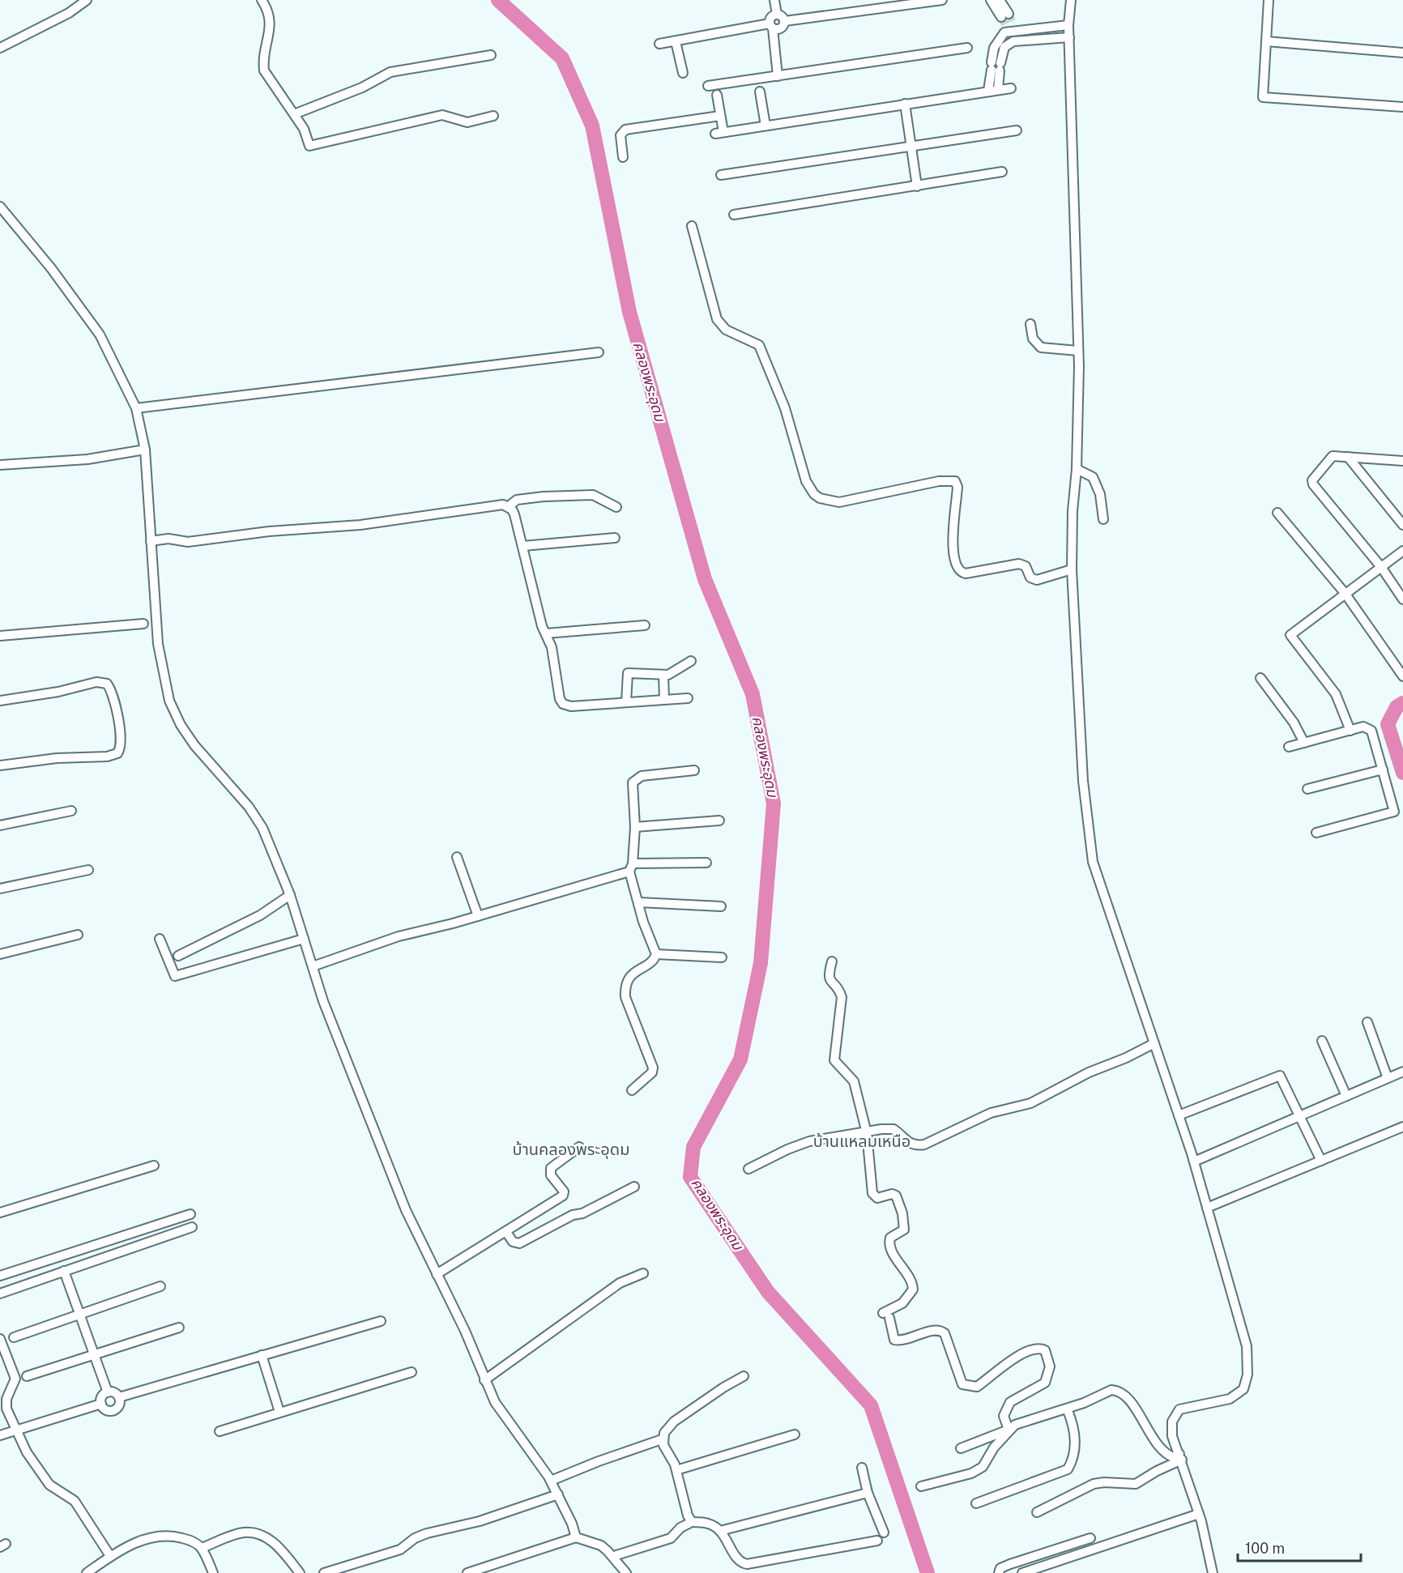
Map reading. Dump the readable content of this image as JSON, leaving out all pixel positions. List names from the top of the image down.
{
  "districts": ["บ้านแหลมเหนือ", "บ้านคลองพระอุดม"],
  "water": ["คลองพระอุดม"],
  "scale_bar": "100 m"
}
